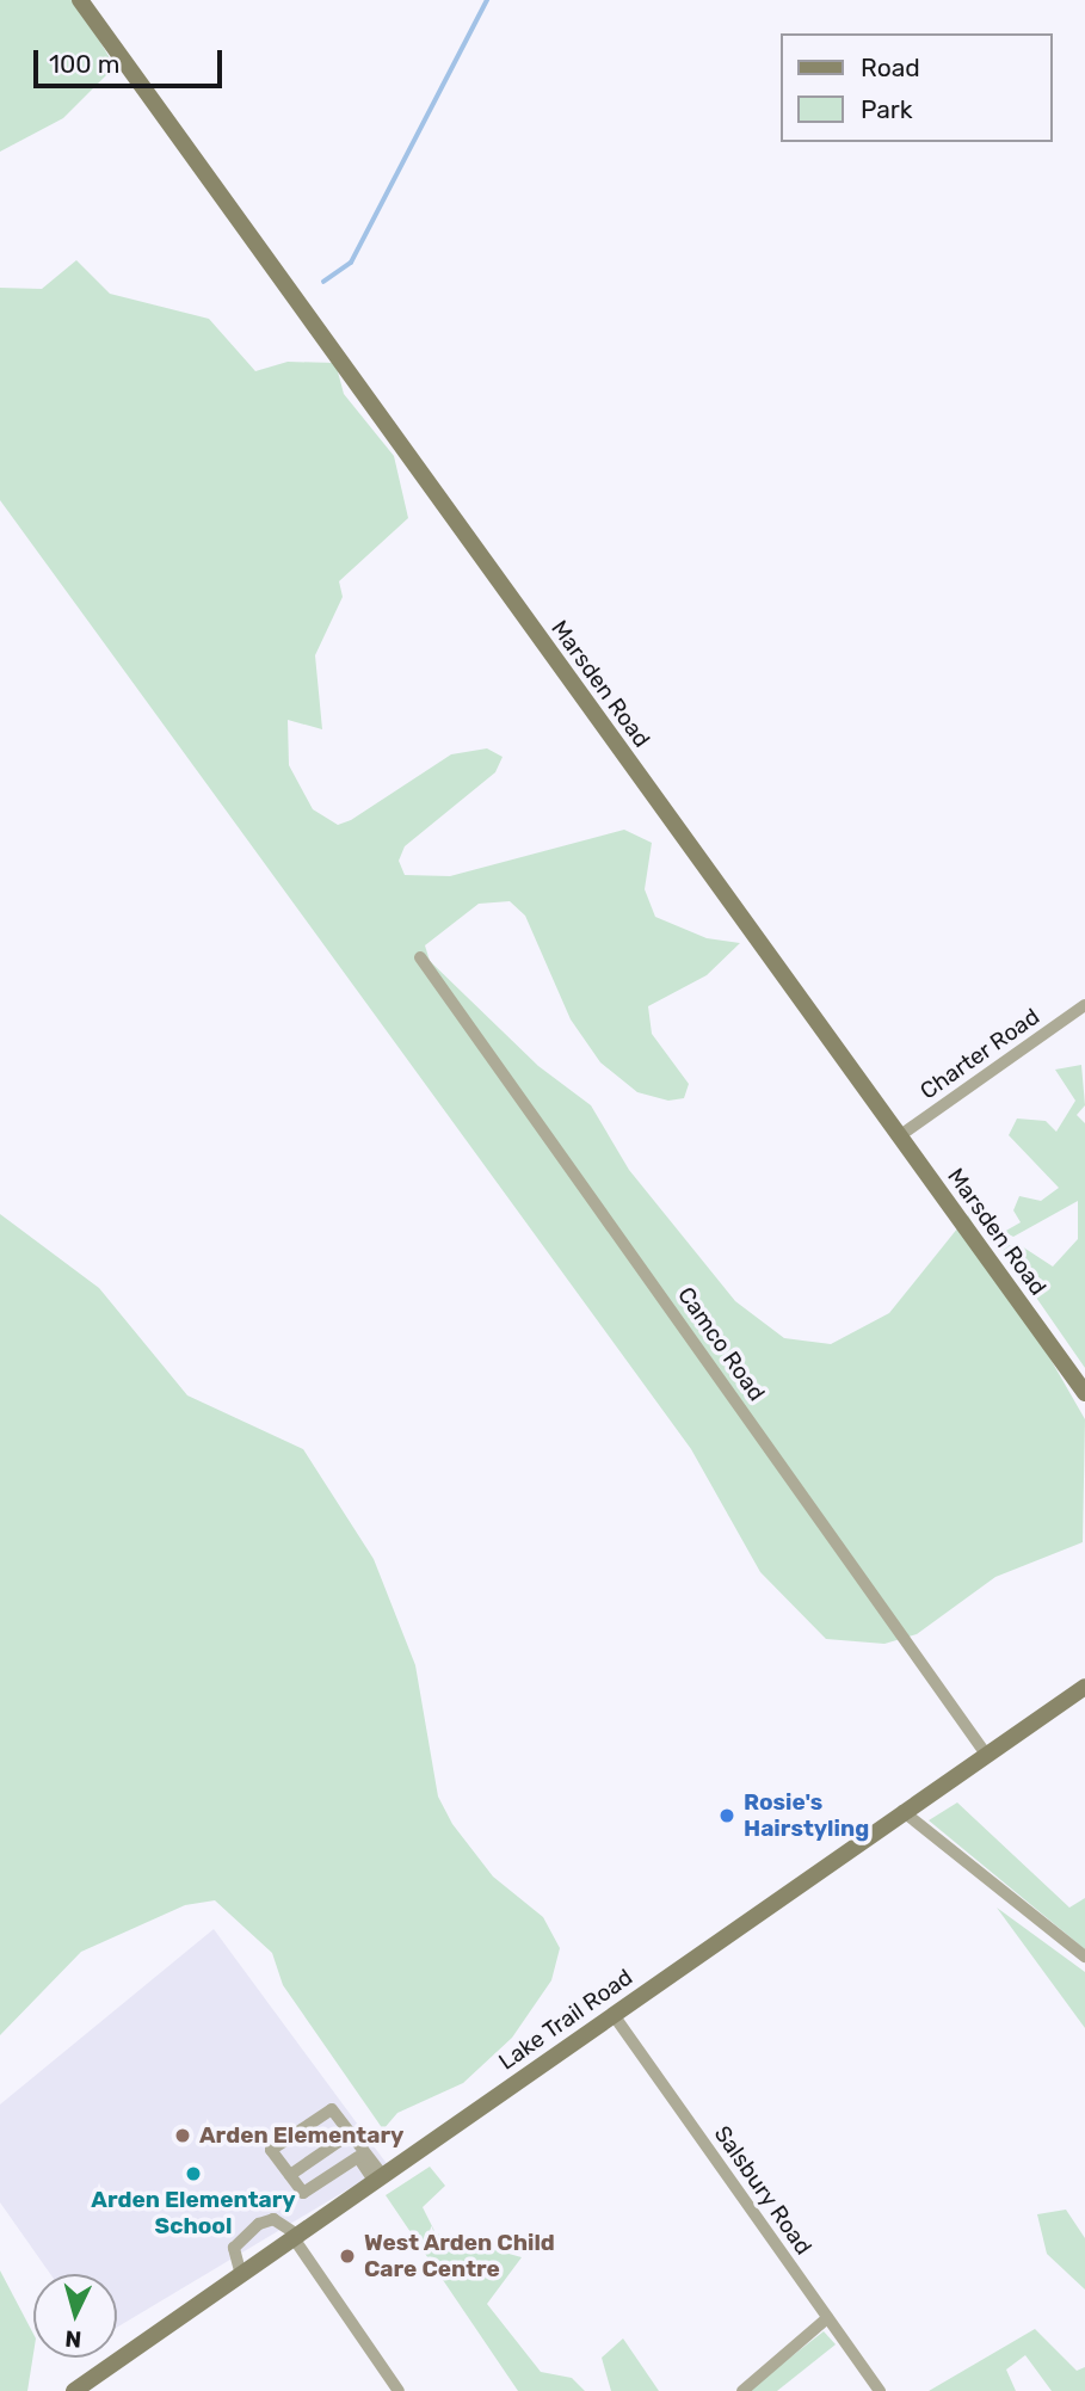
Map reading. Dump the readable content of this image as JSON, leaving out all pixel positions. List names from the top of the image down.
{
  "streets": {
    "street": [
      "Marsden Road",
      "Charter Road",
      "Camco Road",
      "Lake Trail Road",
      "Salsbury Road"
    ]
  },
  "crossings": [
    ["Marsden Road", "Charter Road"],
    ["Camco Road", "Lake Trail Road"],
    ["Lake Trail Road", "Salsbury Road"]
  ],
  "places": [
    "Rosie's Hairstyling",
    "Arden Elementary",
    "Arden Elementary School",
    "West Arden Child Care Centre"
  ],
  "legend": ["Road", "Park"],
  "scale_bar": "100 m",
  "north": "bottom"
}
